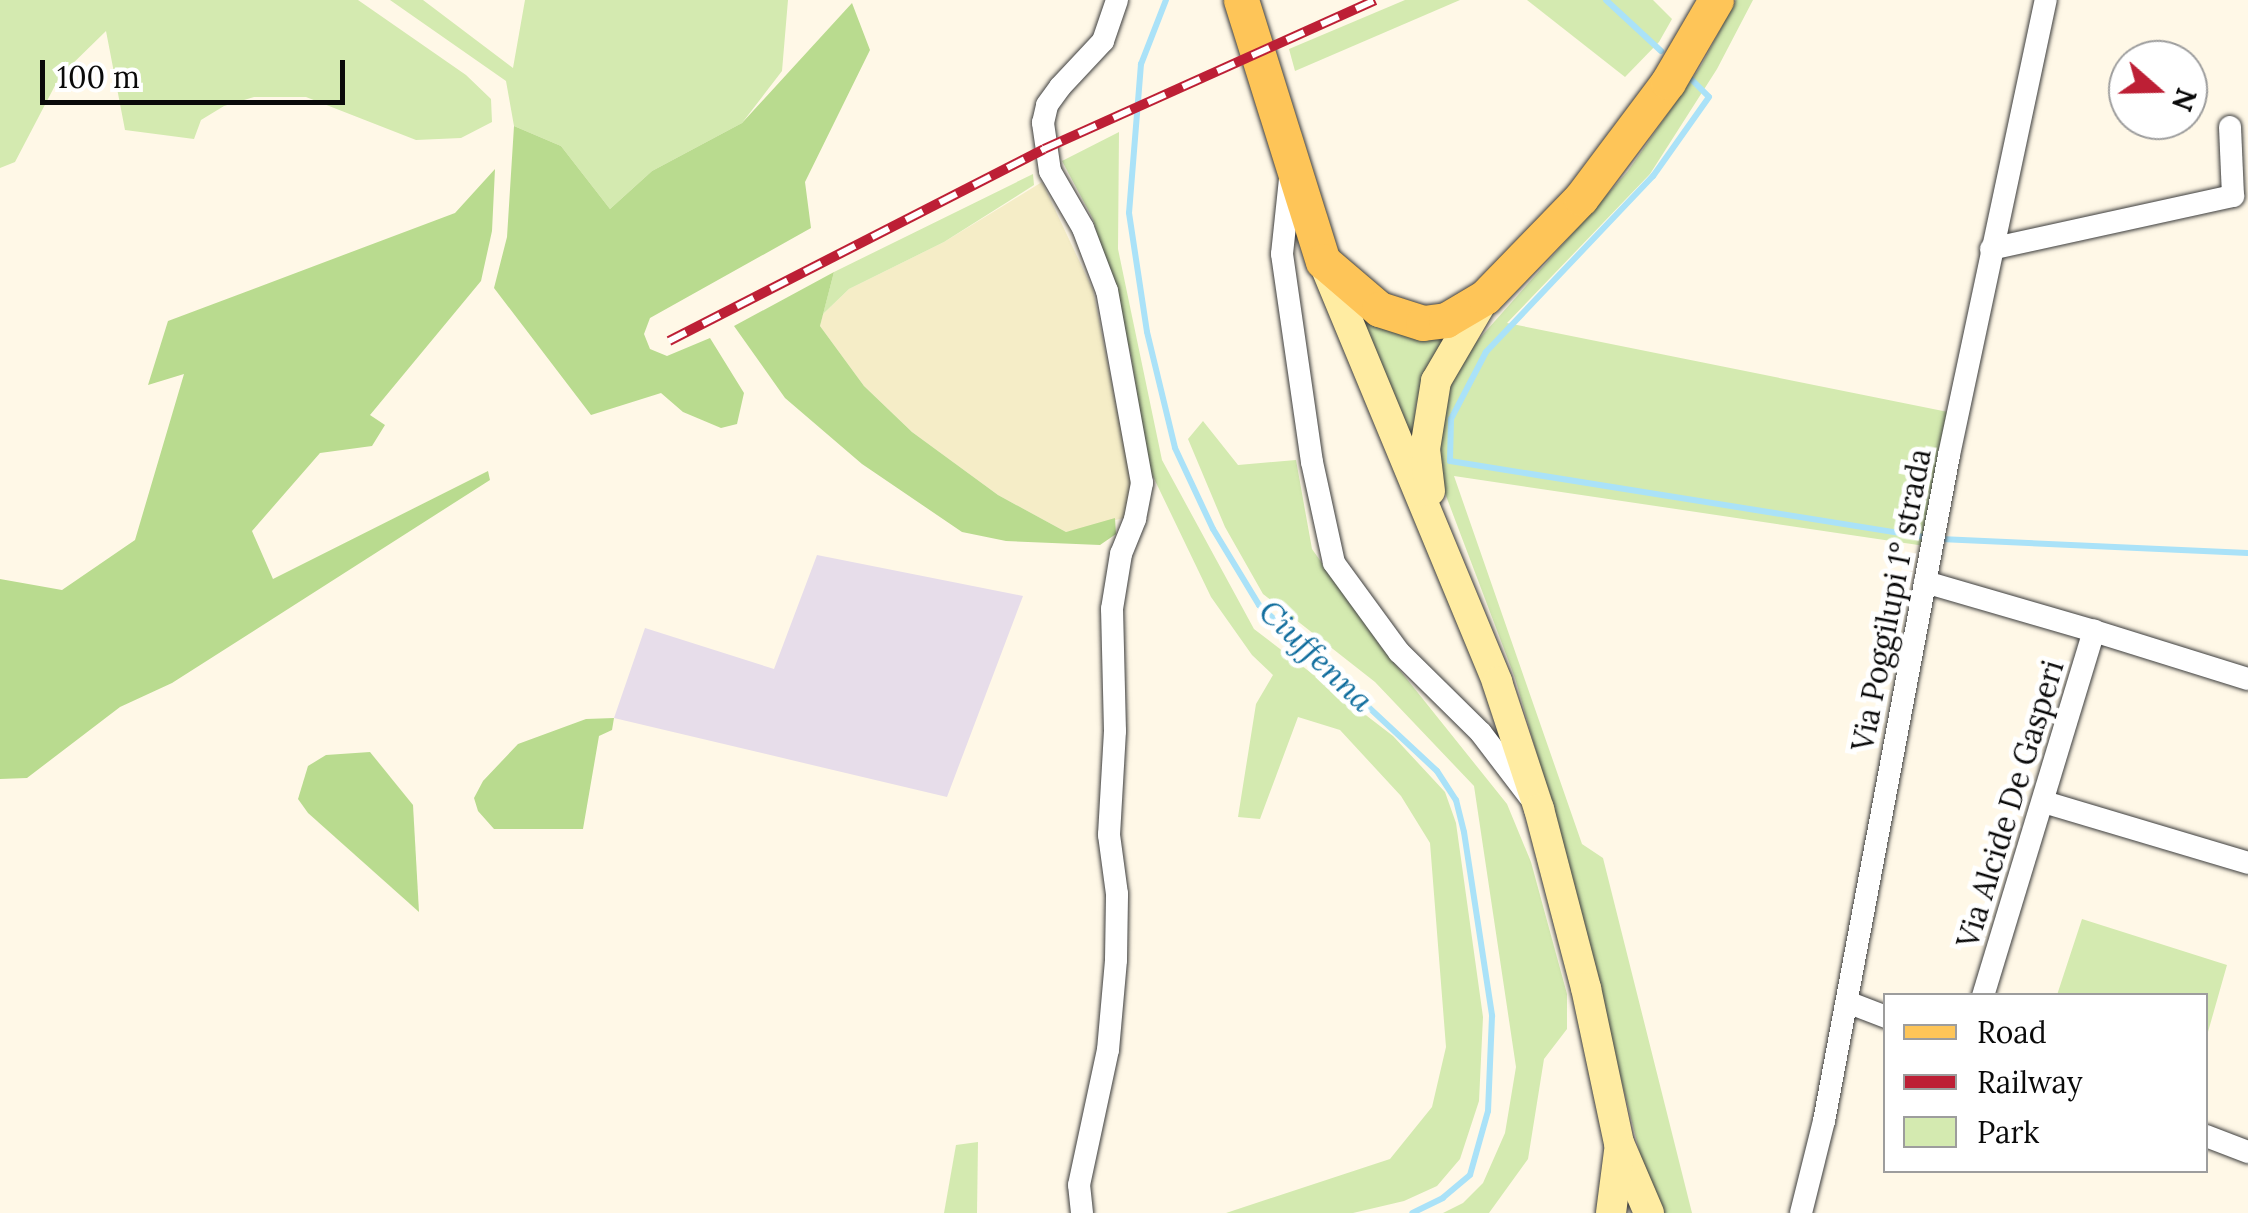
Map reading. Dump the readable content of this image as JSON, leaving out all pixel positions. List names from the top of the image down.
{
  "streets": {
    "street": ["Via Poggilupi 1° strada", "Via Alcide De Gasperi"]
  },
  "crossings": [
    ["Via Poggilupi 1° strada", "Via Alcide De Gasperi"]
  ],
  "water": ["Ciuffenna"],
  "legend": ["Road", "Railway", "Park"],
  "scale_bar": "100 m",
  "north": "right"
}
